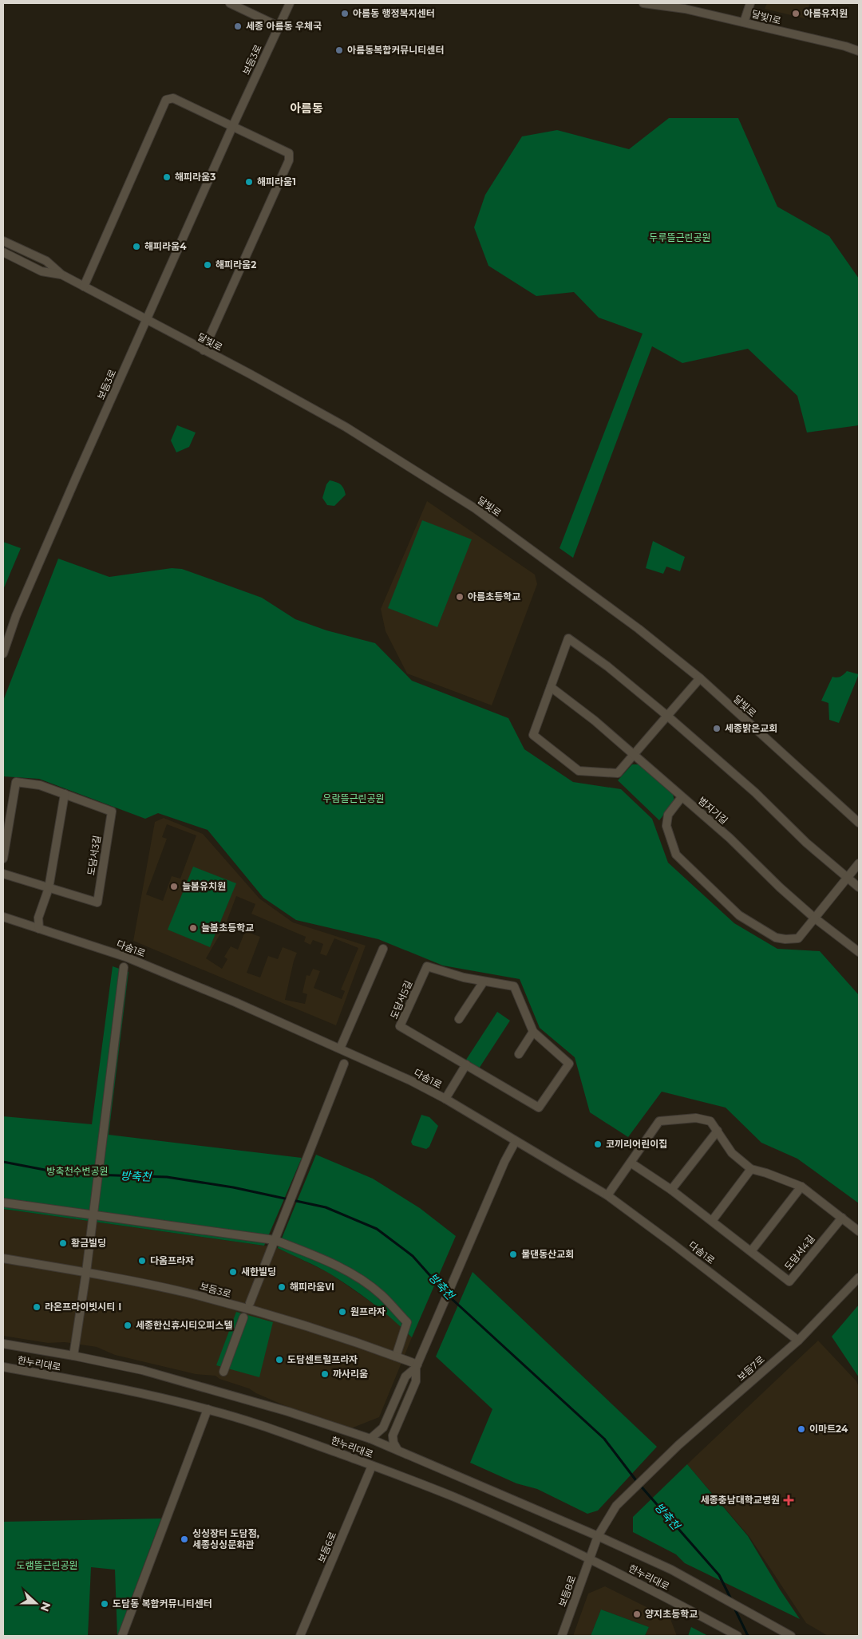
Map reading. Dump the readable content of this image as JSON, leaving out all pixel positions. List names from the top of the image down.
{
  "streets": {
    "street": [
      "달빛1로",
      "보듬3로",
      "달빛로",
      "범지기길",
      "도담서3길",
      "다솜1로",
      "도담서5길",
      "도담서4길",
      "한누리대로",
      "보듬7로",
      "보듬6로",
      "보듬8로"
    ]
  },
  "crossings": [
    ["보듬3로", "달빛로"],
    ["다솜1로", "보듬7로"],
    ["한누리대로", "보듬7로"],
    ["한누리대로", "보듬6로"],
    ["한누리대로", "보듬8로"]
  ],
  "districts": ["아름동"],
  "water": ["방축천"],
  "parks": [
    "두루뜰근린공원",
    "우람뜰근린공원",
    "방축천수변공원",
    "도램뜰근린공원"
  ],
  "places": {
    "other": [
      "아름동 행정복지센터",
      "아름유치원",
      "세종 아름동 우체국",
      "아름동복합커뮤니티센터",
      "해피라움3",
      "해피라움1",
      "해피라움4",
      "해피라움2",
      "아름초등학교",
      "세종밝은교회",
      "늘봄유치원",
      "늘봄초등학교",
      "코끼리어린이집",
      "황금빌딩",
      "물댄동산교회",
      "다옴프라자",
      "새한빌딩",
      "해피라움Ⅵ",
      "라온프라이빗시티Ⅰ",
      "원프라자",
      "세종한신휴시티오피스텔",
      "도담센트럴프라자",
      "까사리움",
      "이마트24",
      "싱싱장터 도담점, 세종싱싱문화관",
      "도담동 복합커뮤니티센터",
      "양지초등학교"
    ],
    "health": ["세종충남대학교병원"]
  },
  "north": "right"
}
